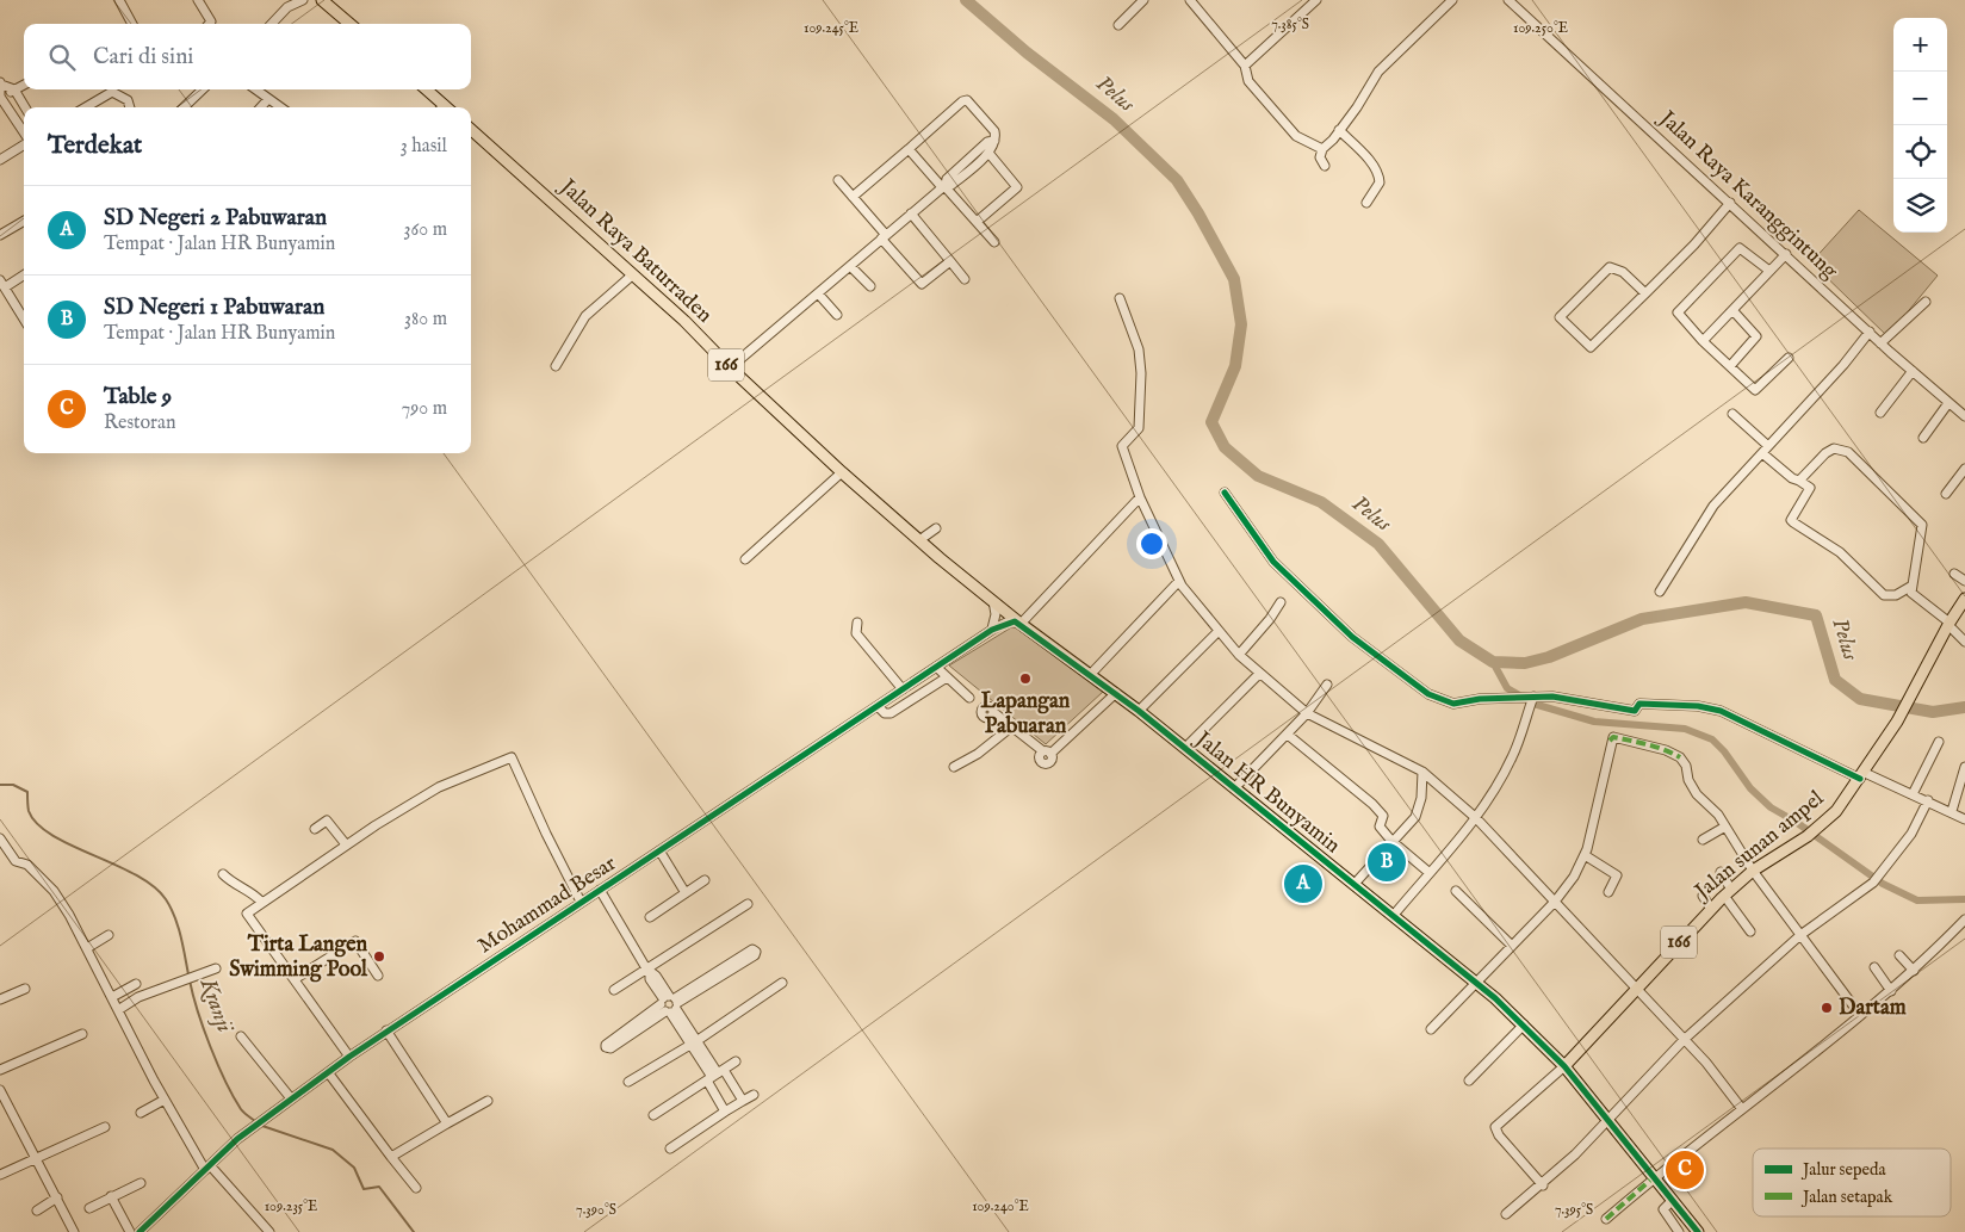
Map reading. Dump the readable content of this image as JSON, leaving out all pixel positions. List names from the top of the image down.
{
  "streets": {
    "main road": [
      "Jalan Raya Baturraden",
      "166",
      "Jalan HR Bunyamin",
      "Jalan sunan ampel"
    ],
    "street": ["Jalan Raya Karanggintung", "Mohammad Besar"]
  },
  "crossings": [
    ["Jalan Raya Baturraden", "Jalan HR Bunyamin"],
    ["Jalan HR Bunyamin", "Jalan sunan ampel"]
  ],
  "water": ["Pelus", "Kranji"],
  "places": ["Lapangan Pabuaran", "Tirta Langen Swimming Pool", "Dartam"],
  "legend": ["Jalur sepeda", "Jalan setapak"],
  "page": {
    "map_buttons": ["+", "−"],
    "search": "Cari di sini",
    "heading": ["Terdekat", "3 hasil"],
    "list": [
      {
        "mark": "A",
        "name": "SD Negeri 2 Pabuwaran",
        "note": "Tempat · Jalan HR Bunyamin",
        "value": "360 m"
      },
      {
        "mark": "B",
        "name": "SD Negeri 1 Pabuwaran",
        "note": "Tempat · Jalan HR Bunyamin",
        "value": "380 m"
      },
      {
        "mark": "C",
        "name": "Table 9",
        "note": "Restoran",
        "value": "790 m"
      }
    ],
    "pins": ["B", "A", "C"]
  },
  "coordinates": [
    "7.385°S",
    "109.245°E",
    "109.250°E",
    "109.235°E",
    "109.240°E",
    "7.390°S",
    "7.395°S"
  ]
}
